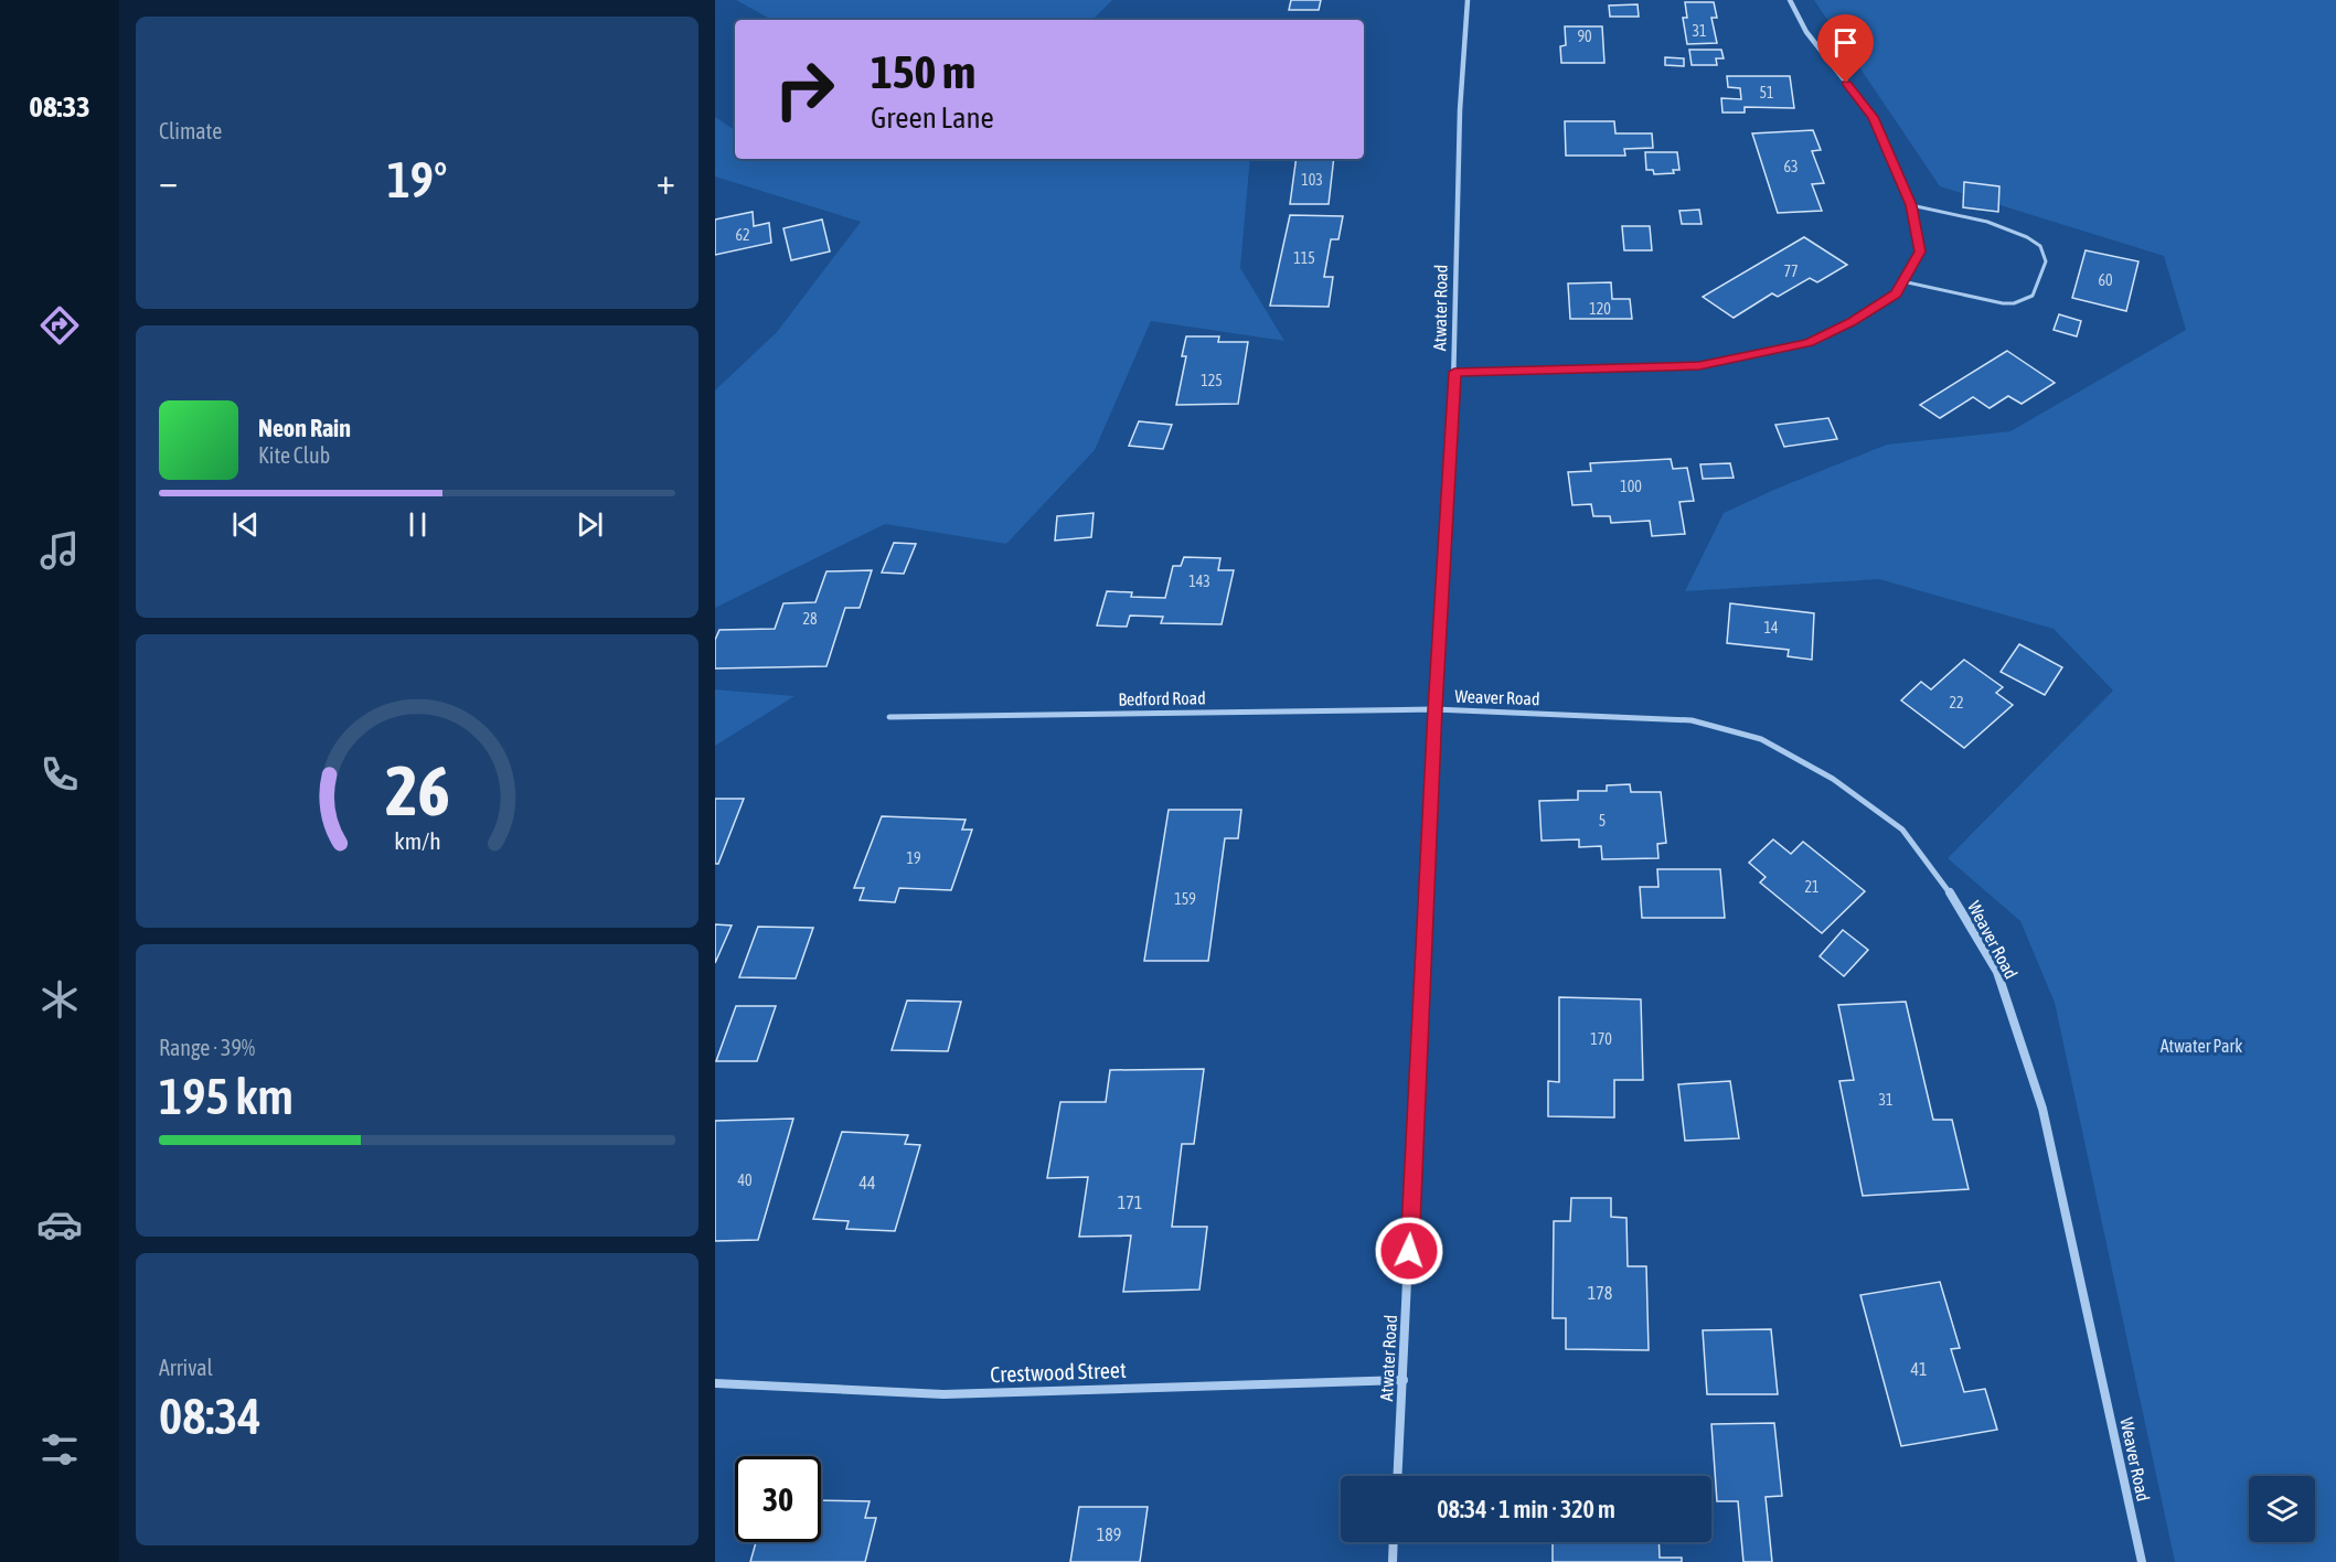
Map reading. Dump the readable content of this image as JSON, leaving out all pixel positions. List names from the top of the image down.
{
  "streets": {
    "street": [
      "Atwater Road",
      "Weaver Road",
      "Bedford Road",
      "Crestwood Street"
    ]
  },
  "crossings": [
    ["Atwater Road", "Weaver Road"],
    ["Atwater Road", "Bedford Road"],
    ["Atwater Road", "Crestwood Street"],
    ["Weaver Road", "Bedford Road"]
  ],
  "parks": ["Atwater Park"],
  "house_numbers": [
    "31",
    "90",
    "51",
    "63",
    "103",
    "62",
    "115",
    "77",
    "60",
    "120",
    "125",
    "100",
    "143",
    "28",
    "14",
    "22",
    "5",
    "19",
    "21",
    "159",
    "170",
    "31",
    "40",
    "44",
    "171",
    "178",
    "41",
    "189"
  ],
  "page": {
    "tabs": "08:33",
    "tile": [
      "Climate",
      ["Range · 39%", "195 km"],
      ["Arrival", "08:34"]
    ],
    "turn": ["150 m", "Green Lane"],
    "heat": ["−", "19°", "+"],
    "song": ["Neon Rain", "Kite Club"],
    "limit": "30",
    "trip": "08:34 · 1 min · 320 m",
    "gauge": ["26", "km/h"]
  }
}
